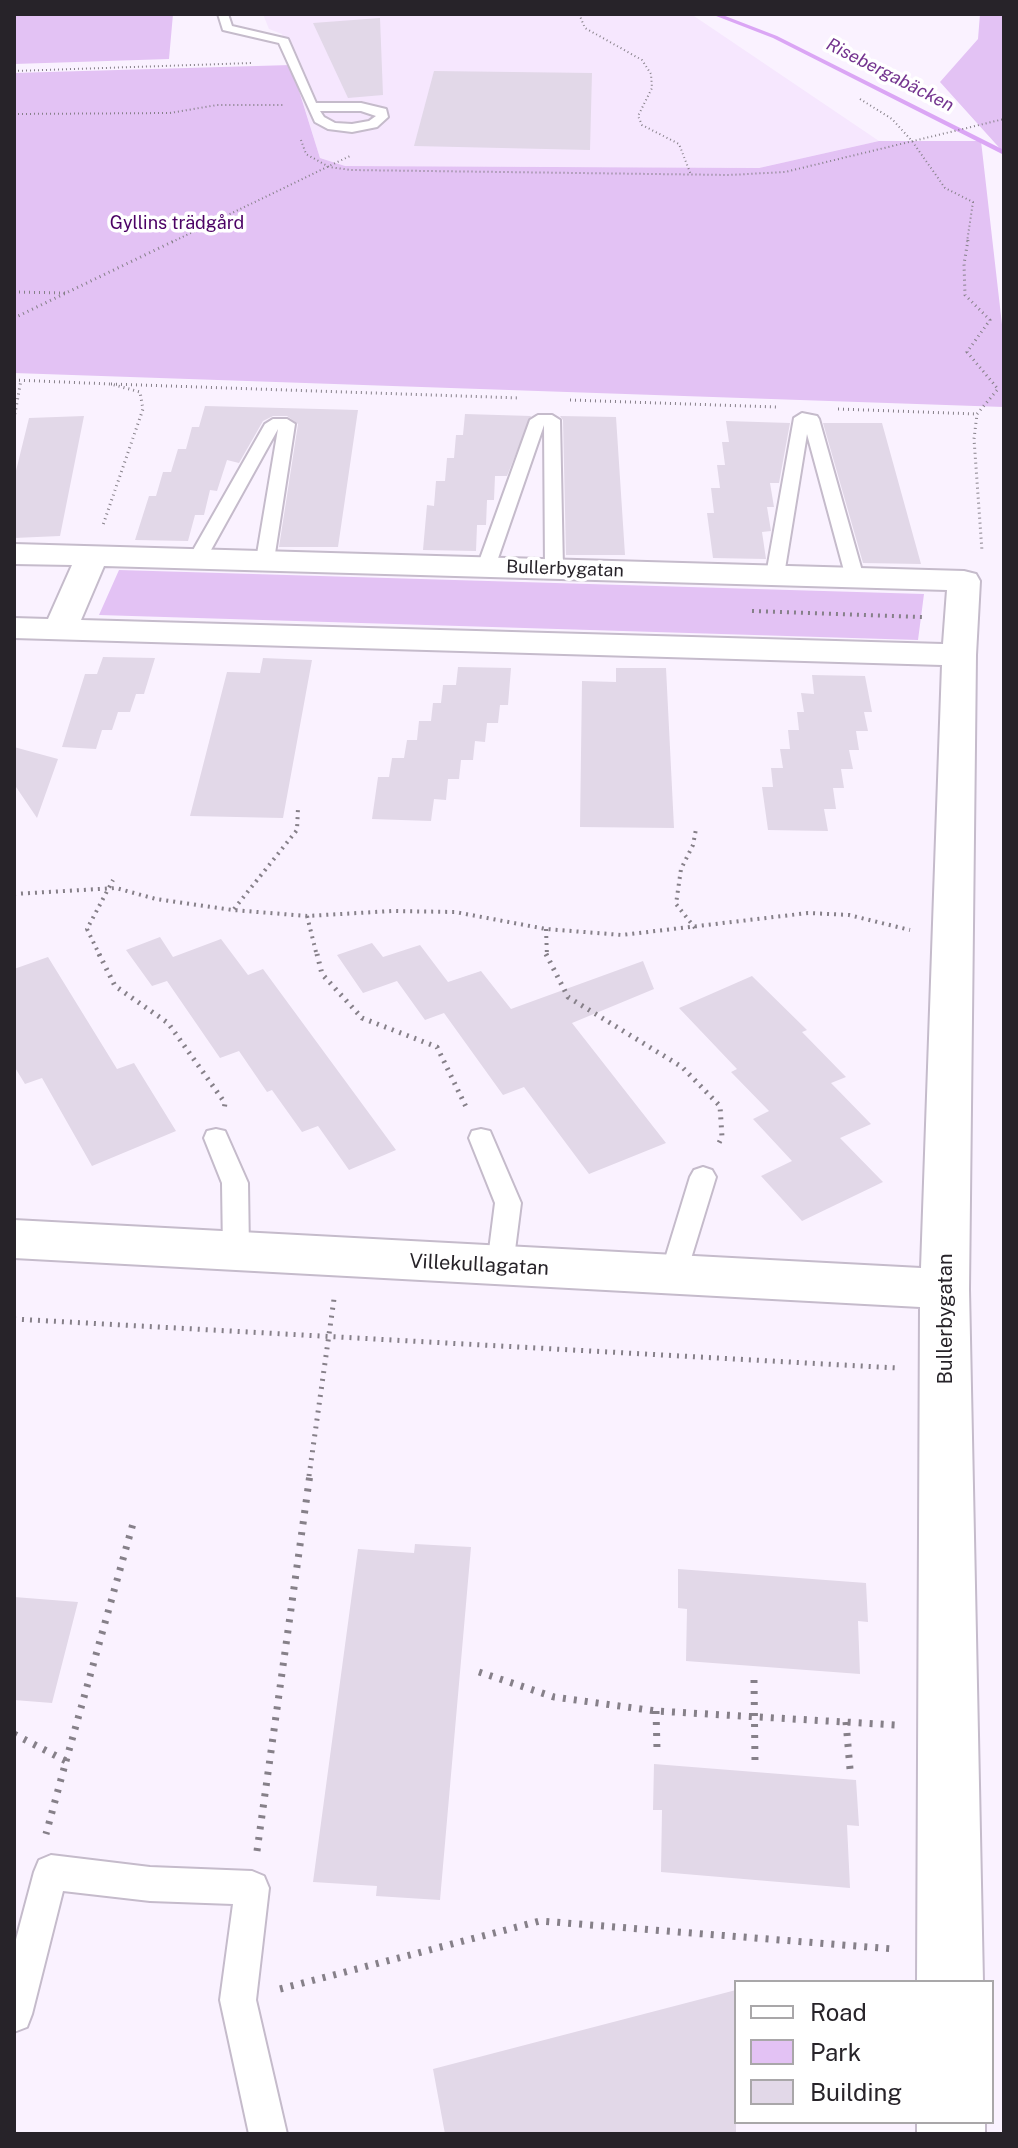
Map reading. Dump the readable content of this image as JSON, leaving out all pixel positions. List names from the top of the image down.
{
  "streets": {
    "street": ["Bullerbygatan", "Villekullagatan"]
  },
  "crossings": [
    ["Bullerbygatan", "Villekullagatan"]
  ],
  "water": ["Risebergabäcken"],
  "parks": ["Gyllins trädgård"],
  "legend": ["Road", "Park", "Building"]
}
